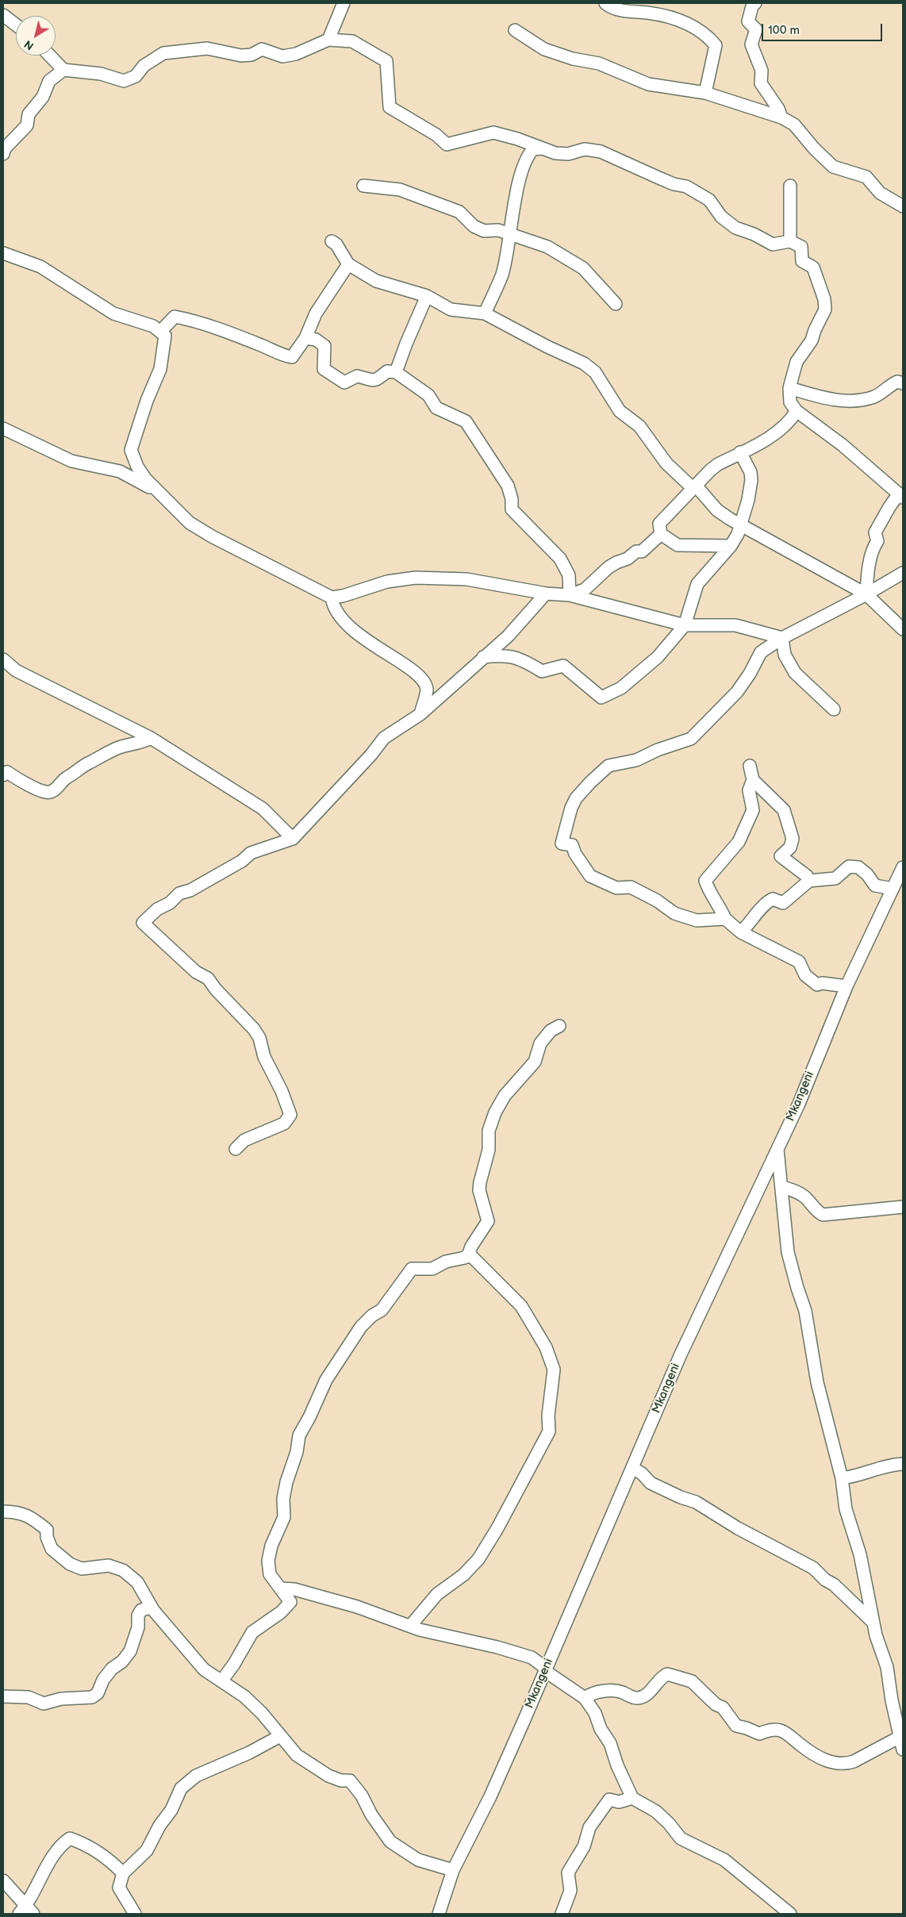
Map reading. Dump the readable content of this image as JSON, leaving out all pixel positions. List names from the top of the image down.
{
  "streets": {
    "street": ["Mkangeni"]
  },
  "scale_bar": "100 m",
  "north": "bottom left"
}
